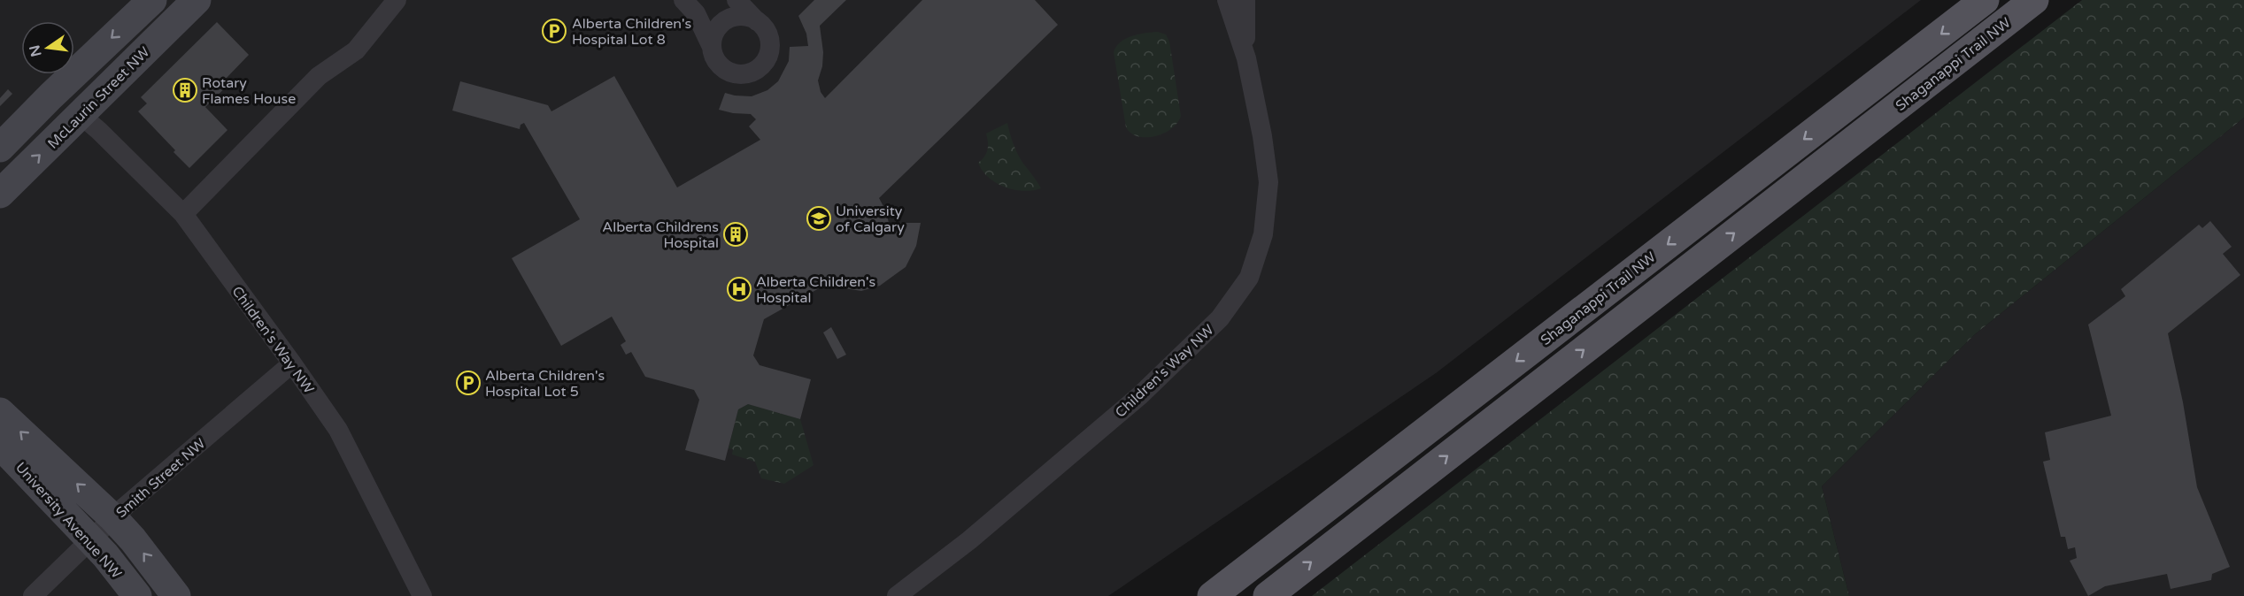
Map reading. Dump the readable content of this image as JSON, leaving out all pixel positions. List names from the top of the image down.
{
  "streets": {
    "main road": ["Shaganappi Trail NW"],
    "street": [
      "McLaurin Street NW",
      "Children's Way NW",
      "Smith Street NW",
      "University Avenue NW"
    ]
  },
  "crossings": [
    ["McLaurin Street NW", "Children's Way NW"],
    ["Children's Way NW", "Smith Street NW"],
    ["Smith Street NW", "University Avenue NW"]
  ],
  "places": {
    "parking": ["Alberta Children's Hospital Lot 8", "Alberta Children's Hospital Lot 5"],
    "building": ["Rotary Flames House", "Alberta Childrens Hospital"],
    "school or university": ["University of Calgary"],
    "hospital": ["Alberta Children's Hospital"]
  },
  "north": "left"
}
